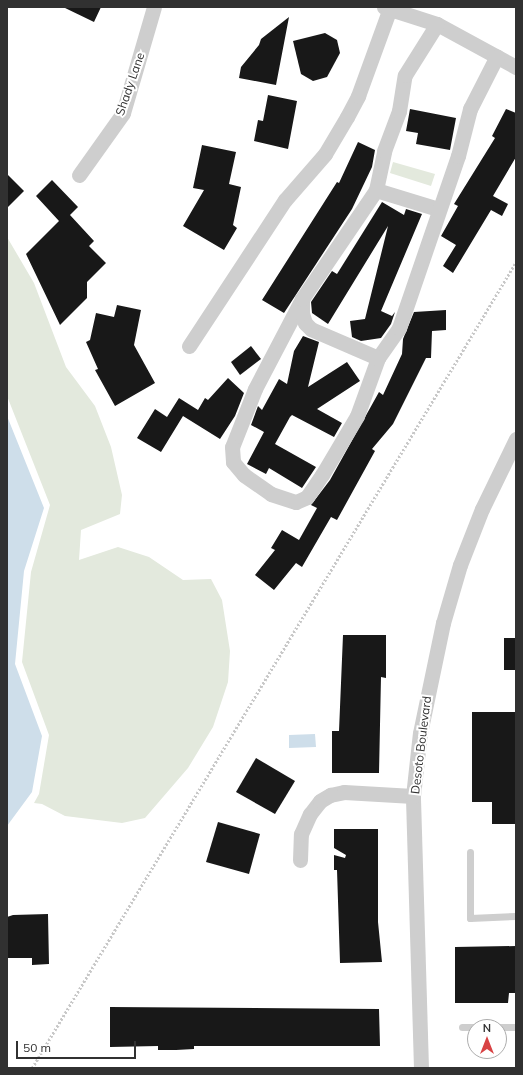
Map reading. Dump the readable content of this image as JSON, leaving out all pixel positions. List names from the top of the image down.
{
  "streets": {
    "street": ["Shady Lane", "Desoto Boulevard"]
  },
  "scale_bar": "50 m",
  "north": "top"
}
